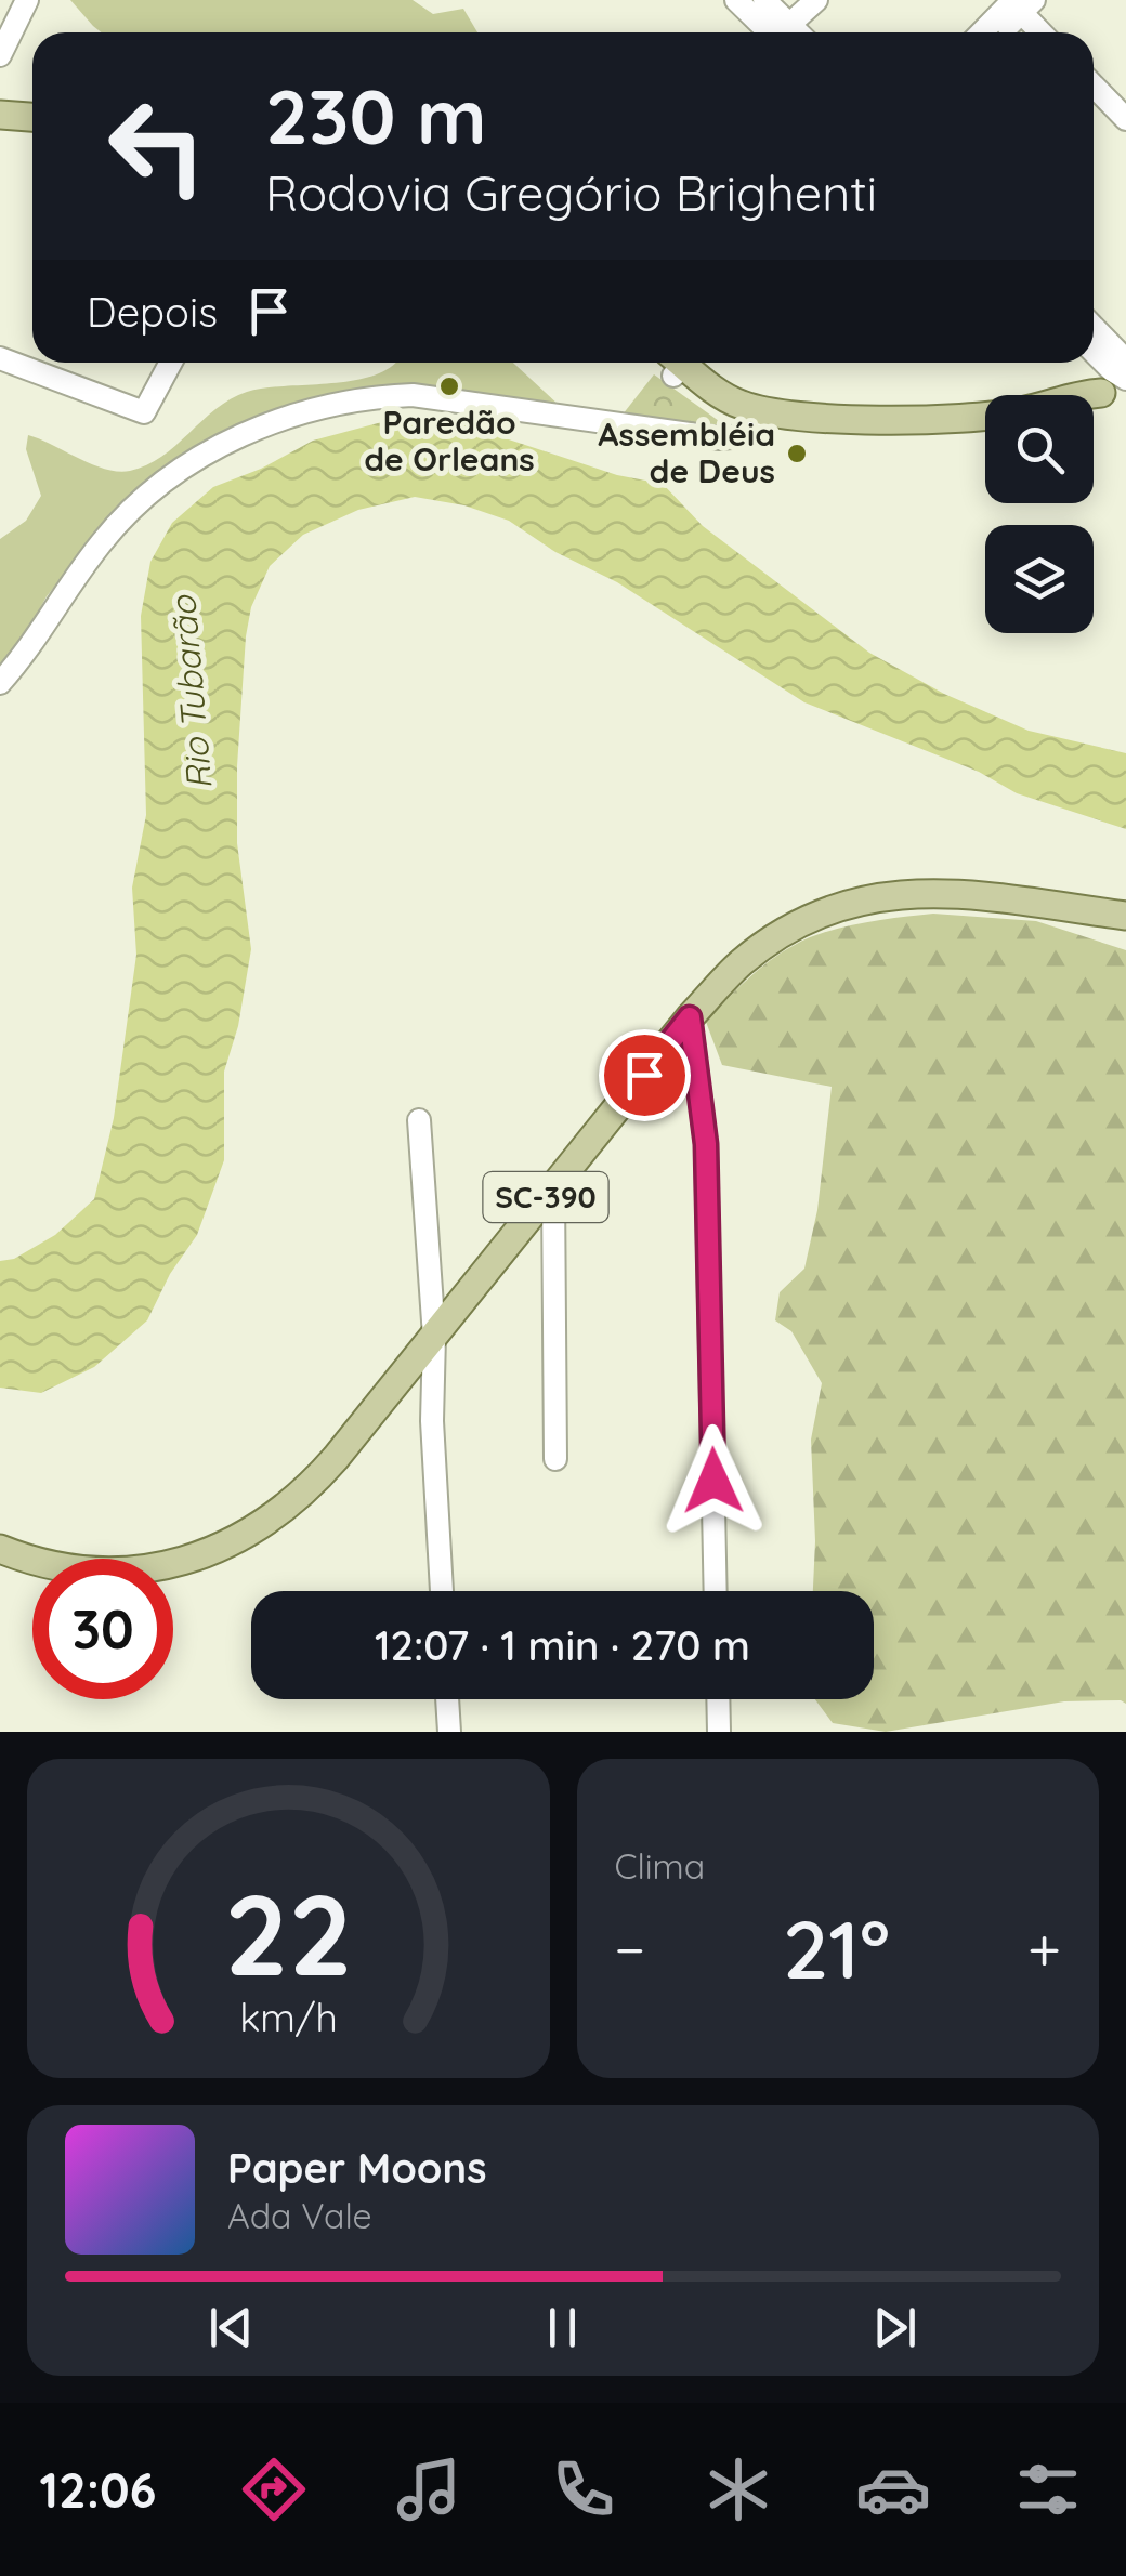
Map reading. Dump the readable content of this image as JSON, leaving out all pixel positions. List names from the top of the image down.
{
  "streets": {
    "main road": ["SC-390"]
  },
  "water": ["Rio Tubarão"],
  "places": ["Paredão de Orleans", "Assembléia de Deus"],
  "page": {
    "turn": ["230 m", "Rodovia Gregório Brighenti"],
    "then": "Depois",
    "limit": "30",
    "trip": "12:07 · 1 min · 270 m",
    "tile": "Clima",
    "heat": ["−", "21°", "+"],
    "song": ["Paper Moons", "Ada Vale"],
    "tabs": "12:06",
    "gauge": ["22", "km/h"]
  }
}
